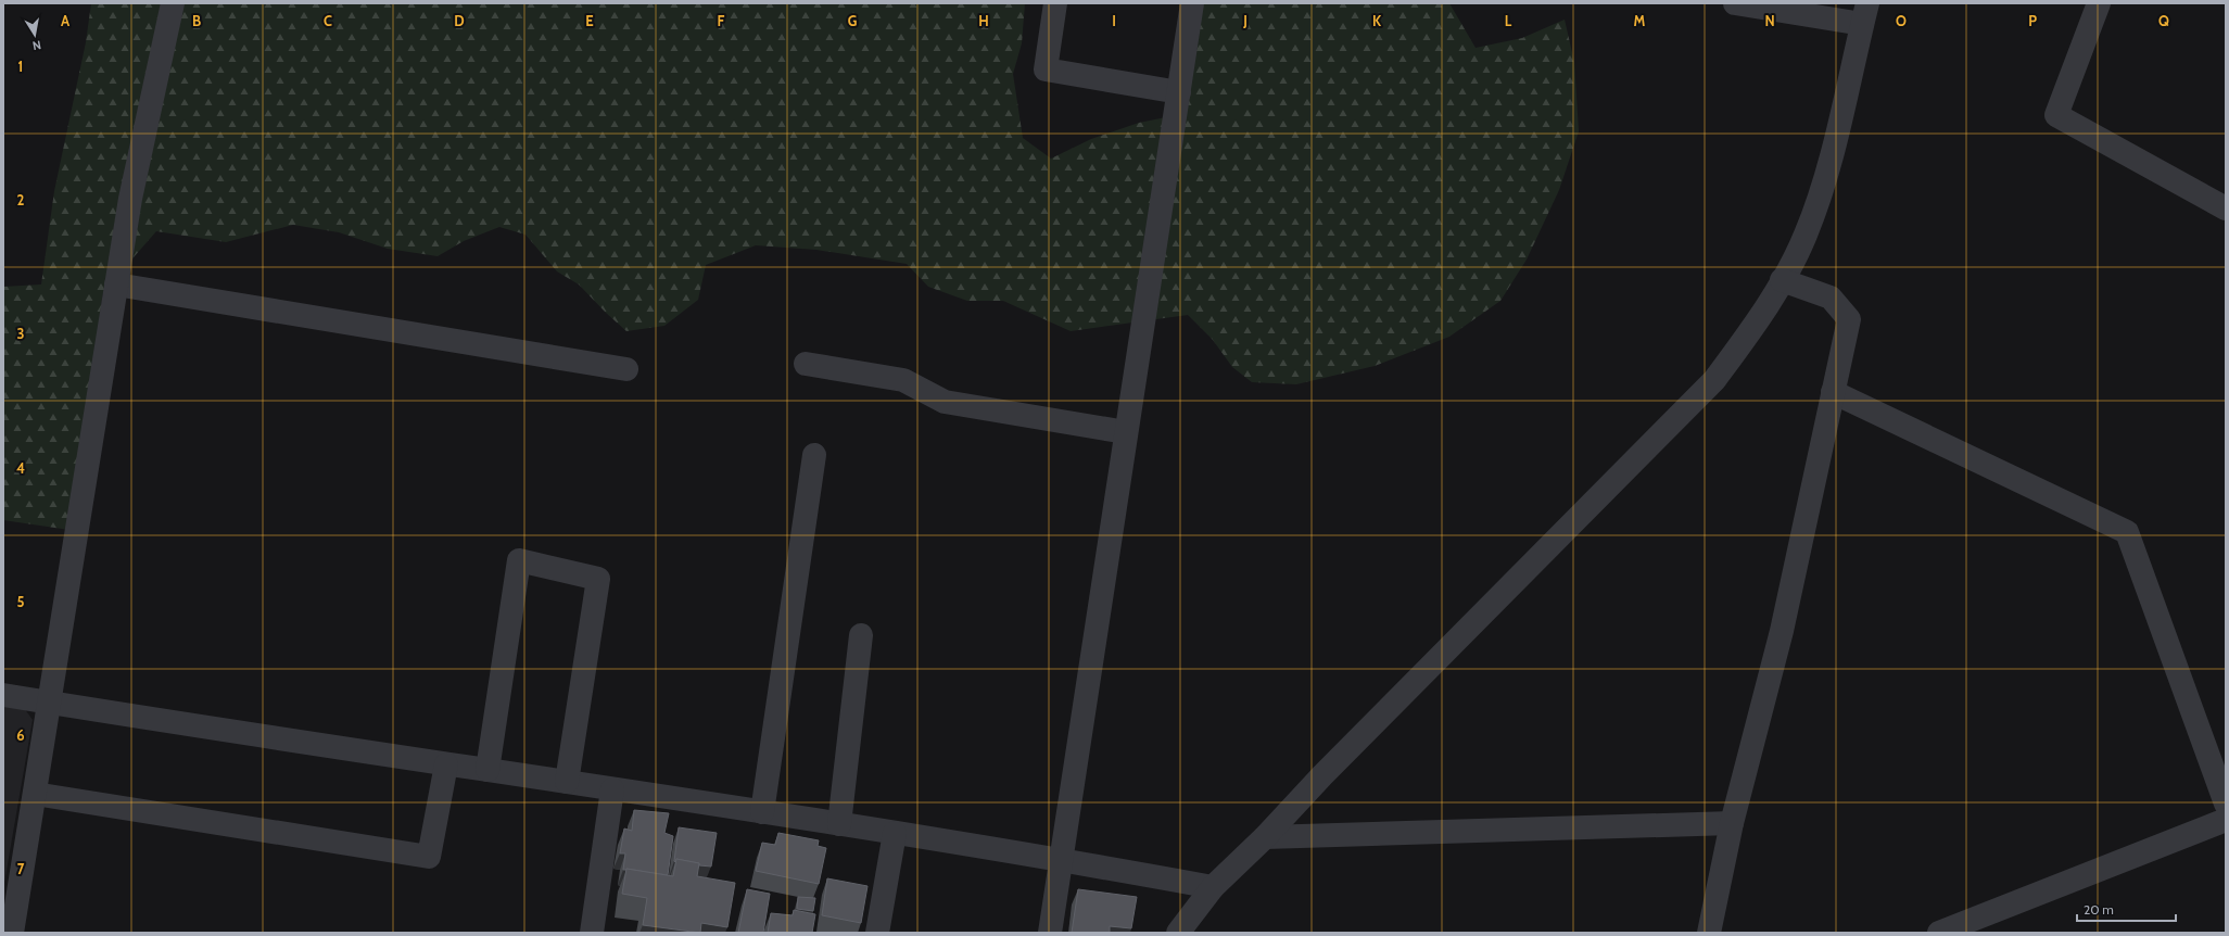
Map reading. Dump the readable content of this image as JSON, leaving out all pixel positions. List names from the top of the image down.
{
  "scale_bar": "20 m",
  "north": "bottom",
  "grid": {
    "columns": [
      "A",
      "B",
      "C",
      "D",
      "E",
      "F",
      "G",
      "H",
      "I",
      "J",
      "K",
      "L",
      "M",
      "N",
      "O",
      "P",
      "Q"
    ],
    "rows": [
      "1",
      "2",
      "3",
      "4",
      "5",
      "6",
      "7"
    ]
  }
}
